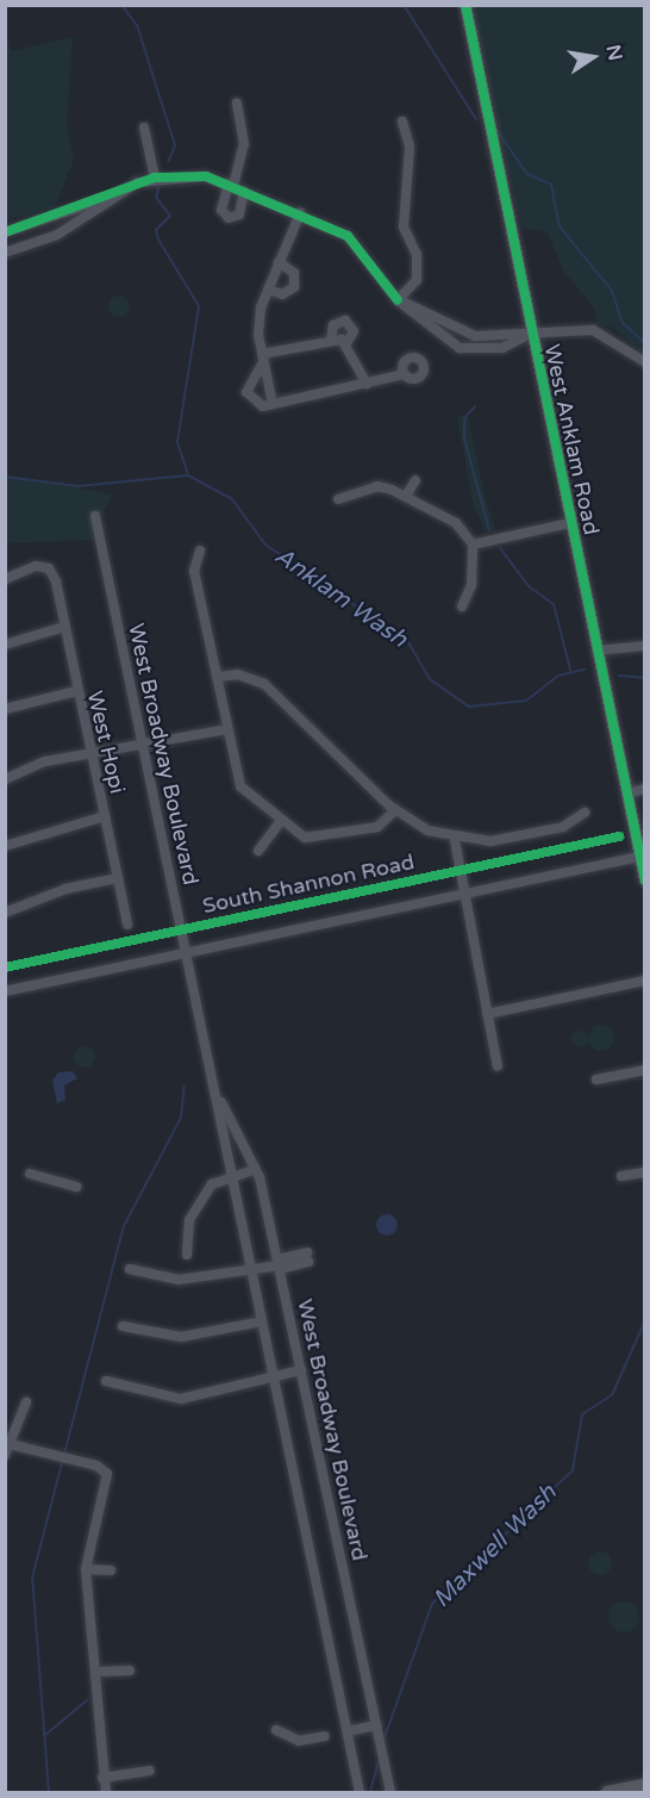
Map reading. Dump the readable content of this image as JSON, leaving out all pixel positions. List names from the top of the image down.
{
  "streets": {
    "main road": ["West Anklam Road"],
    "street": ["West Hopi", "West Broadway Boulevard"],
    "cycle path": ["South Shannon Road"]
  },
  "water": ["Anklam Wash", "Maxwell Wash"],
  "north": "right"
}
